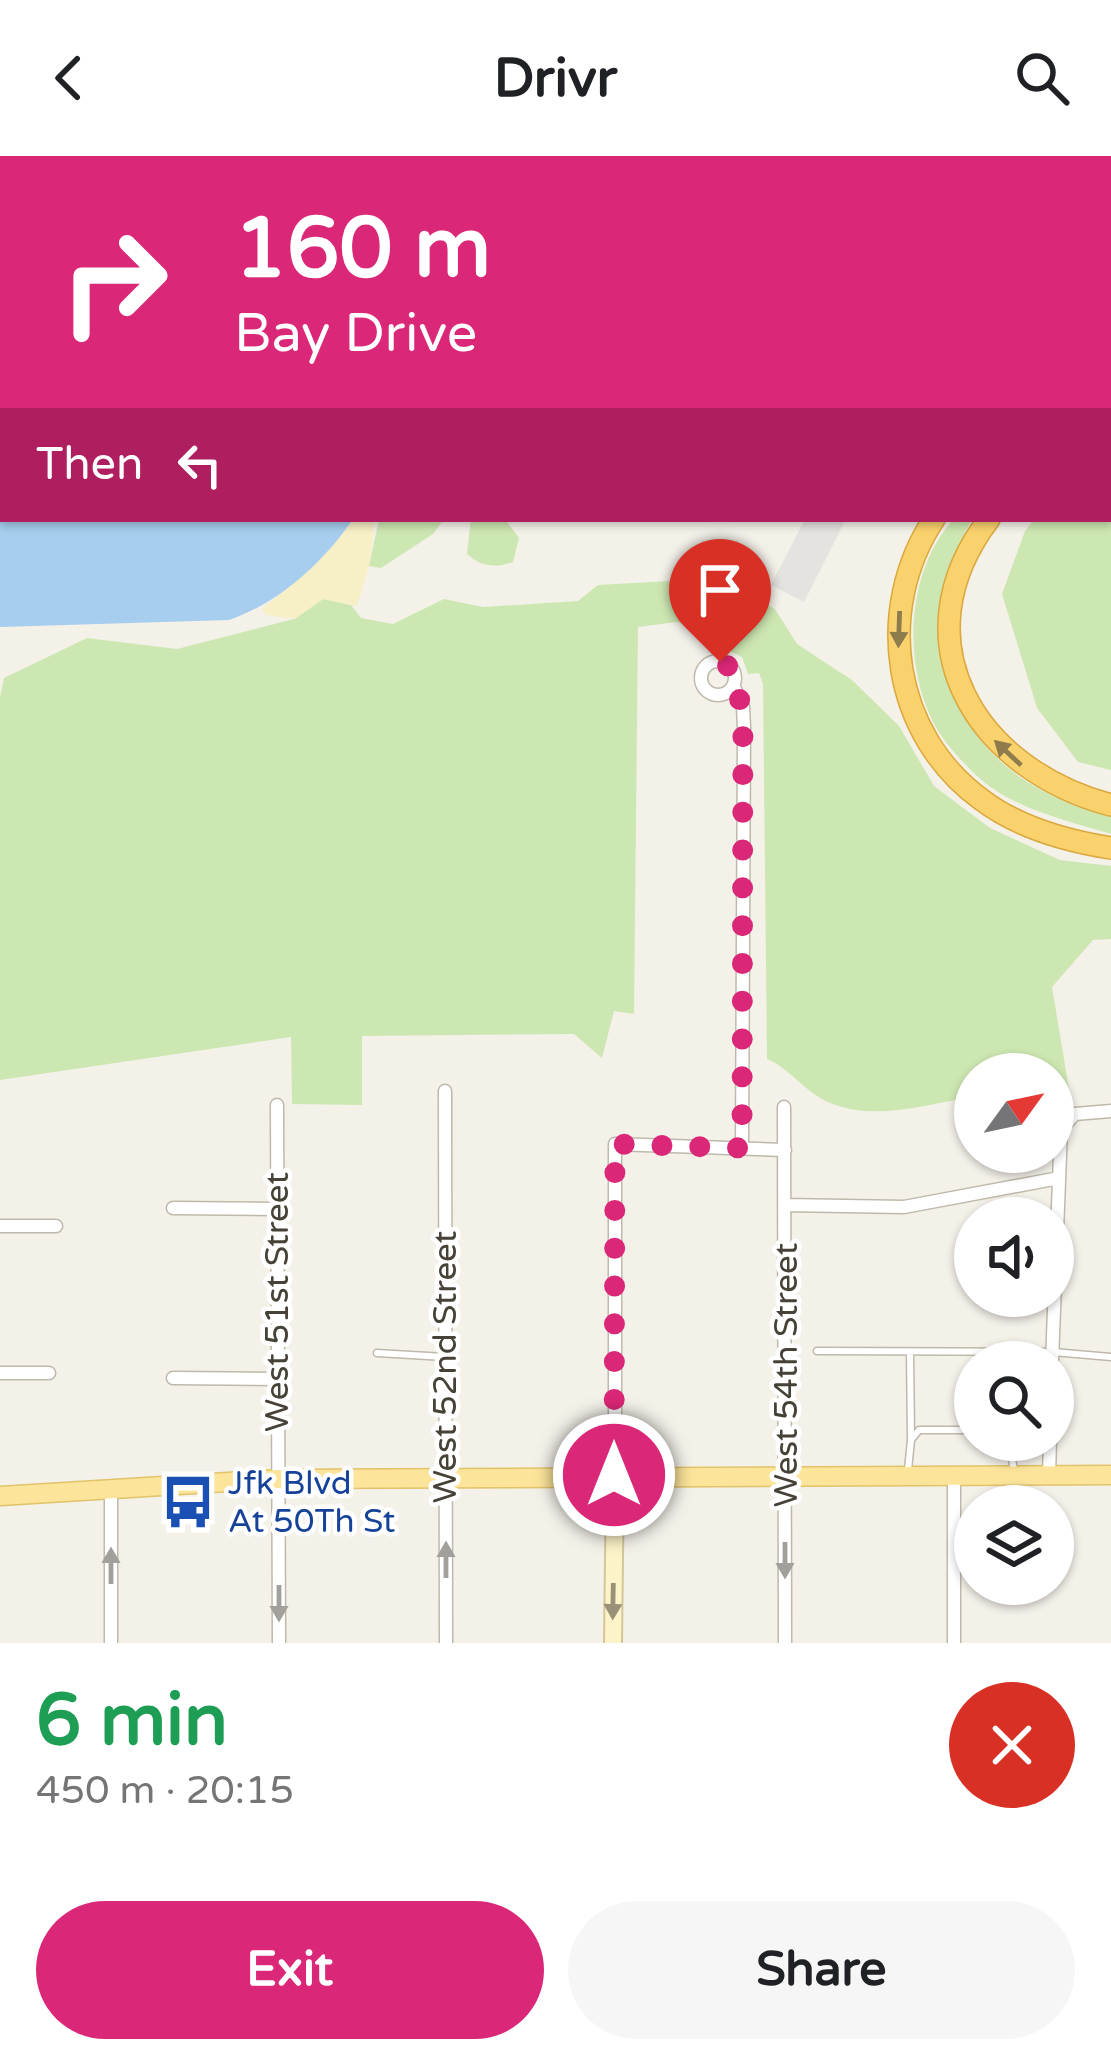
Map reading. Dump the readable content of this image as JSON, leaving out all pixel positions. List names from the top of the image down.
{
  "streets": {
    "street": ["West 51st Street", "West 52nd Street", "West 54th Street"]
  },
  "places": {
    "bus stop": ["Jfk Blvd At 50Th St"]
  },
  "north": "top right",
  "page": {
    "header": "Drivr",
    "turn": ["160 m", "Bay Drive"],
    "then": "Then",
    "heading": ["6 min", "450 m · 20:15"],
    "buttons": ["Exit", "Share"]
  }
}
